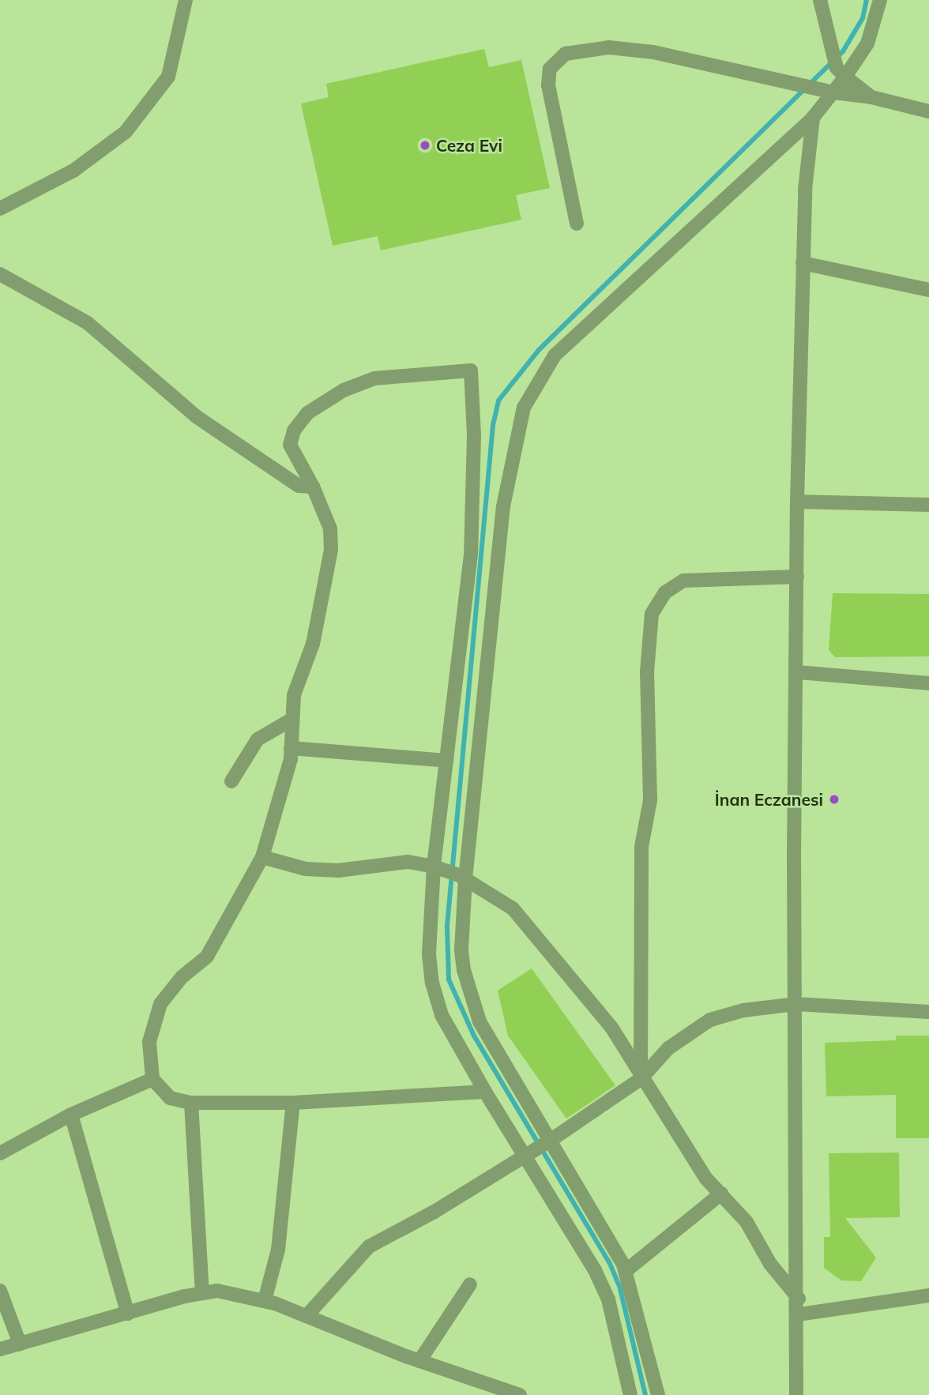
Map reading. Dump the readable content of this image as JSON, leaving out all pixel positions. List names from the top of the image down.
{
  "places": ["Ceza Evi", "İnan Eczanesi"]
}
